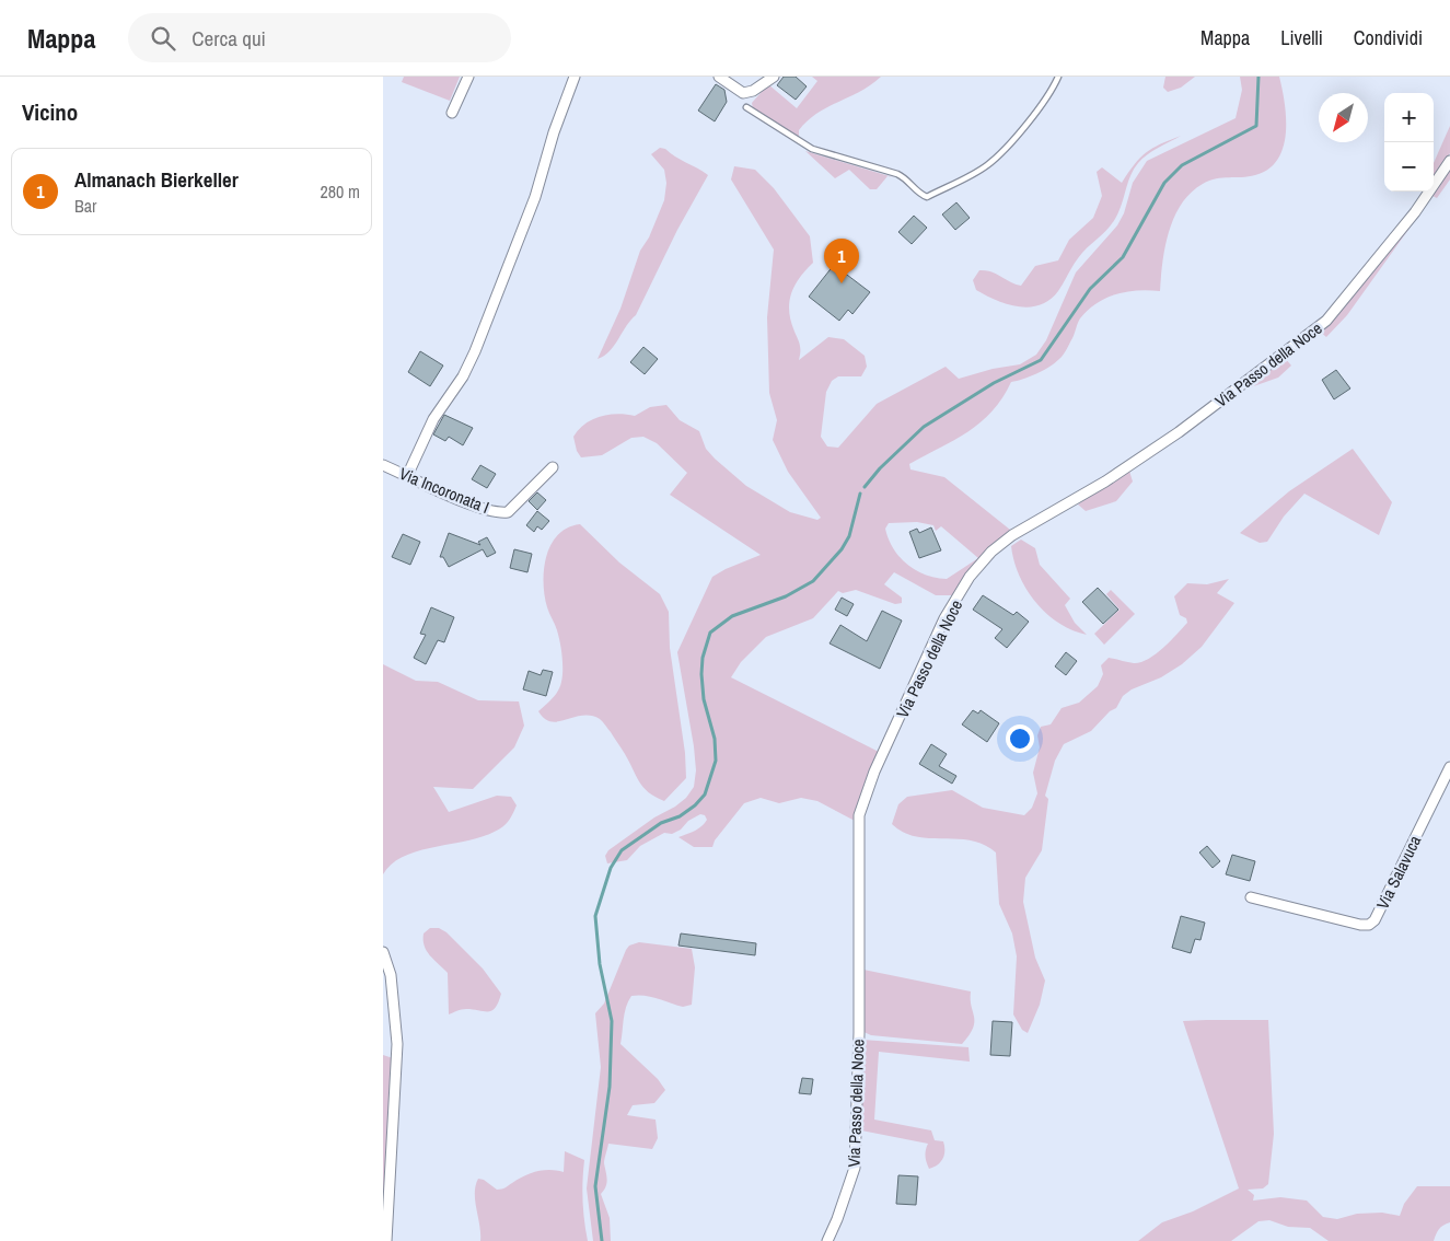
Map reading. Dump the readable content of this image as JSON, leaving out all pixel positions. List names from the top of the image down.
{
  "streets": {
    "street": ["Via Passo della Noce", "Via Incoronata I", "Via Salavuca"]
  },
  "north": "bottom left",
  "page": {
    "header": "Mappa",
    "search": "Cerca qui",
    "nav": ["Mappa", "Livelli", "Condividi"],
    "heading": "Vicino",
    "map_buttons": ["+", "−"],
    "list": [
      {
        "mark": "1",
        "name": "Almanach Bierkeller",
        "note": "Bar",
        "value": "280 m"
      }
    ],
    "pins": "1"
  }
}
